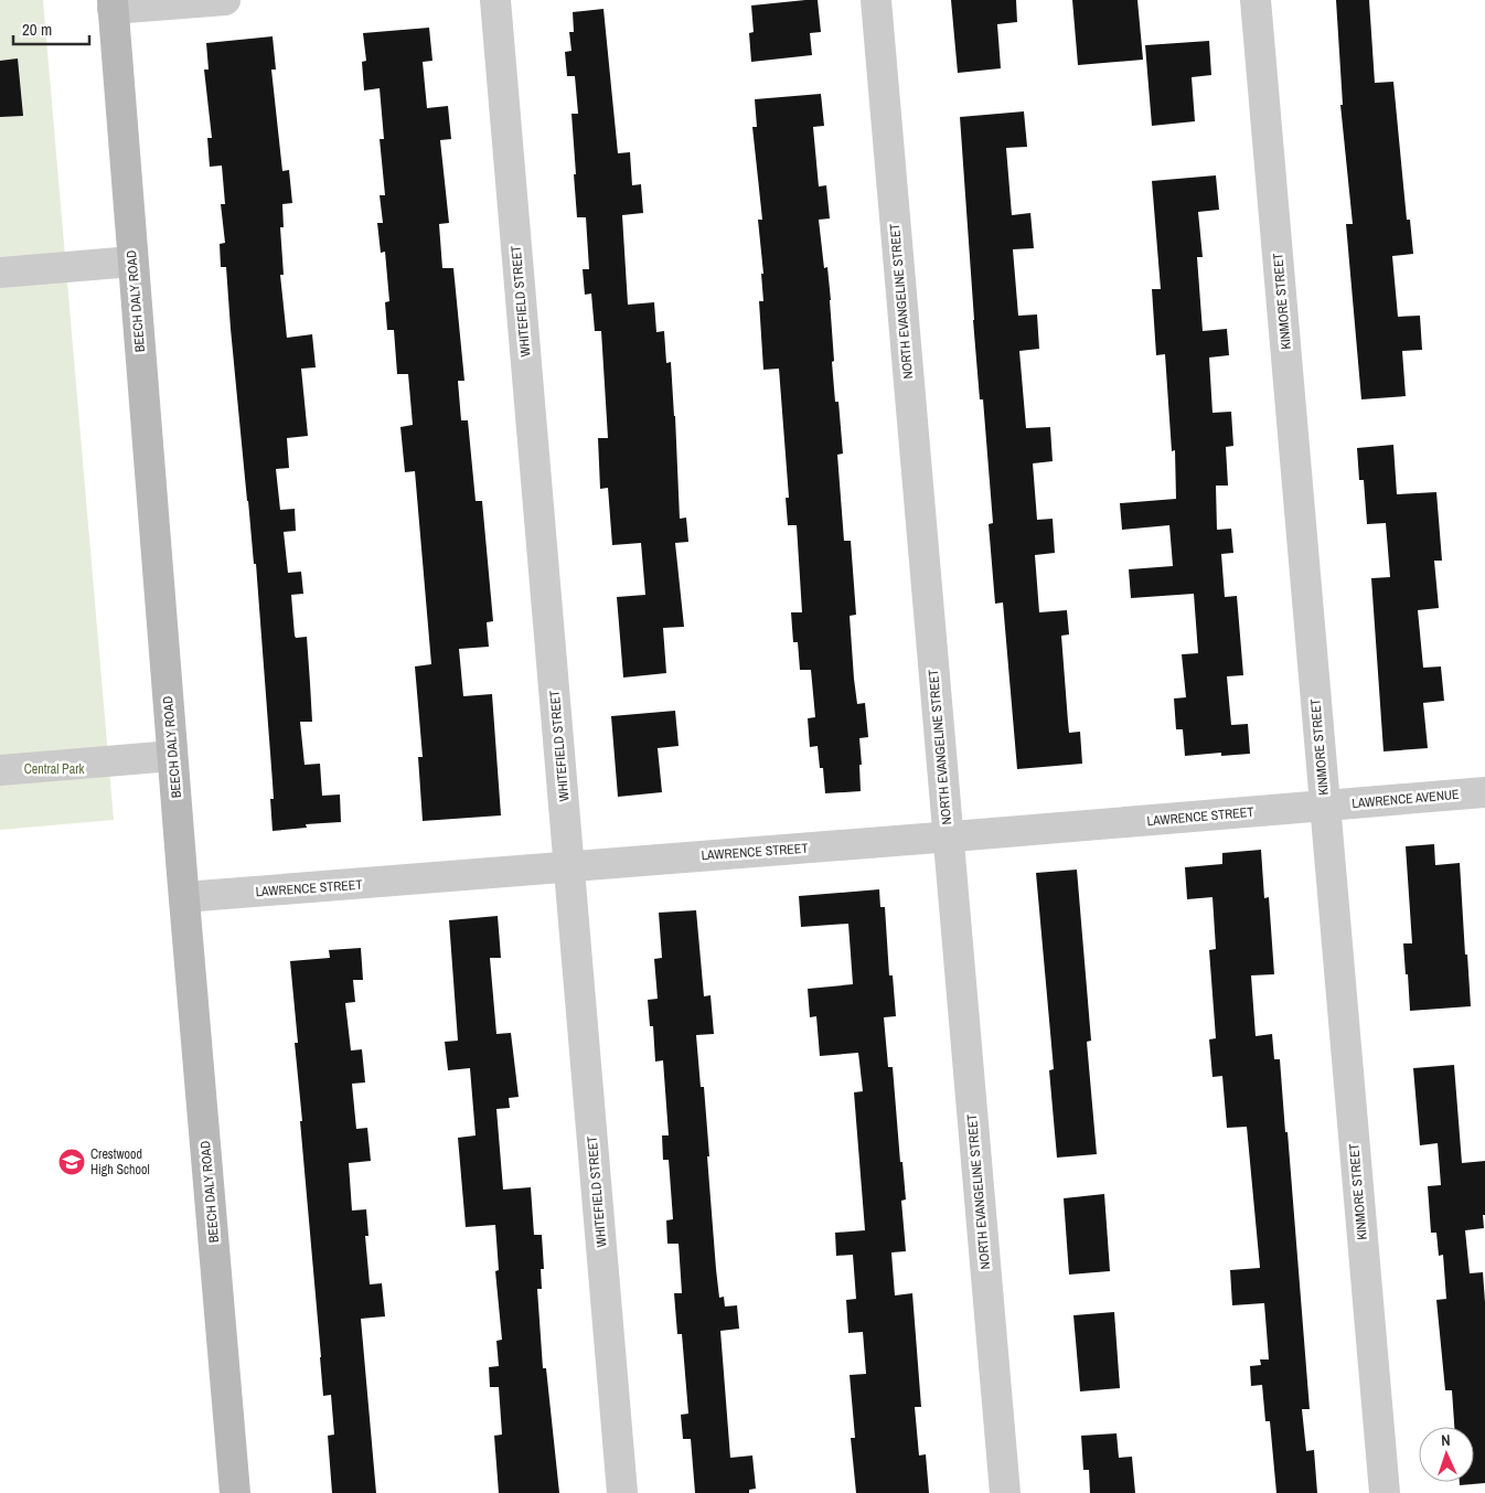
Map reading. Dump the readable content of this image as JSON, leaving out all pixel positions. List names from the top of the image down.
{
  "streets": {
    "main road": ["BEECH DALY ROAD"],
    "street": [
      "WHITEFIELD STREET",
      "NORTH EVANGELINE STREET",
      "KINMORE STREET",
      "LAWRENCE AVENUE",
      "LAWRENCE STREET"
    ]
  },
  "crossings": [
    ["BEECH DALY ROAD", "LAWRENCE STREET"],
    ["WHITEFIELD STREET", "LAWRENCE STREET"],
    ["NORTH EVANGELINE STREET", "LAWRENCE STREET"],
    ["KINMORE STREET", "LAWRENCE AVENUE"],
    ["KINMORE STREET", "LAWRENCE STREET"],
    ["LAWRENCE AVENUE", "LAWRENCE STREET"]
  ],
  "parks": ["Central Park"],
  "places": {
    "school or university": ["Crestwood High School"]
  },
  "scale_bar": "20 m",
  "north": "top"
}
